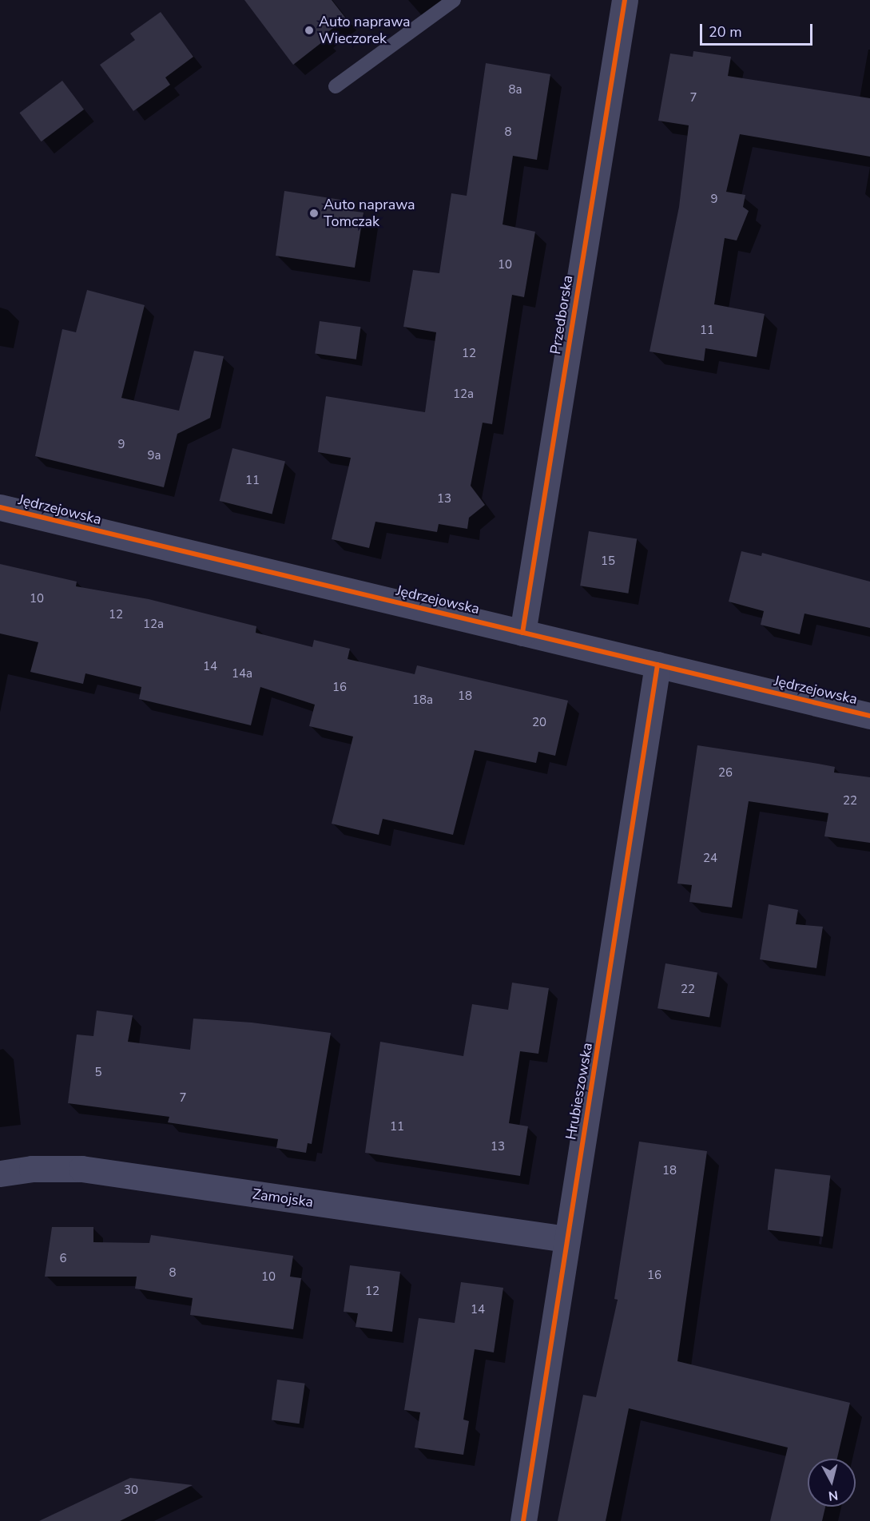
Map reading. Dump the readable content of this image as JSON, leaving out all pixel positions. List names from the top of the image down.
{
  "streets": {
    "street": [
      "Przedborska",
      "Jędrzejowska",
      "Hrubieszowska",
      "Zamojska"
    ]
  },
  "crossings": [
    ["Przedborska", "Jędrzejowska"],
    ["Jędrzejowska", "Hrubieszowska"],
    ["Hrubieszowska", "Zamojska"]
  ],
  "places": ["Auto naprawa Wieczorek", "Auto naprawa Tomczak"],
  "house_numbers": [
    "8a",
    "7",
    "8",
    "9",
    "10",
    "11",
    "12",
    "12a",
    "9",
    "9a",
    "11",
    "13",
    "15",
    "10",
    "12",
    "12a",
    "14",
    "14a",
    "16",
    "18",
    "18a",
    "20",
    "26",
    "22",
    "24",
    "22",
    "5",
    "7",
    "11",
    "13",
    "18",
    "6",
    "8",
    "16",
    "10",
    "12",
    "14",
    "30"
  ],
  "scale_bar": "20 m",
  "north": "bottom"
}
